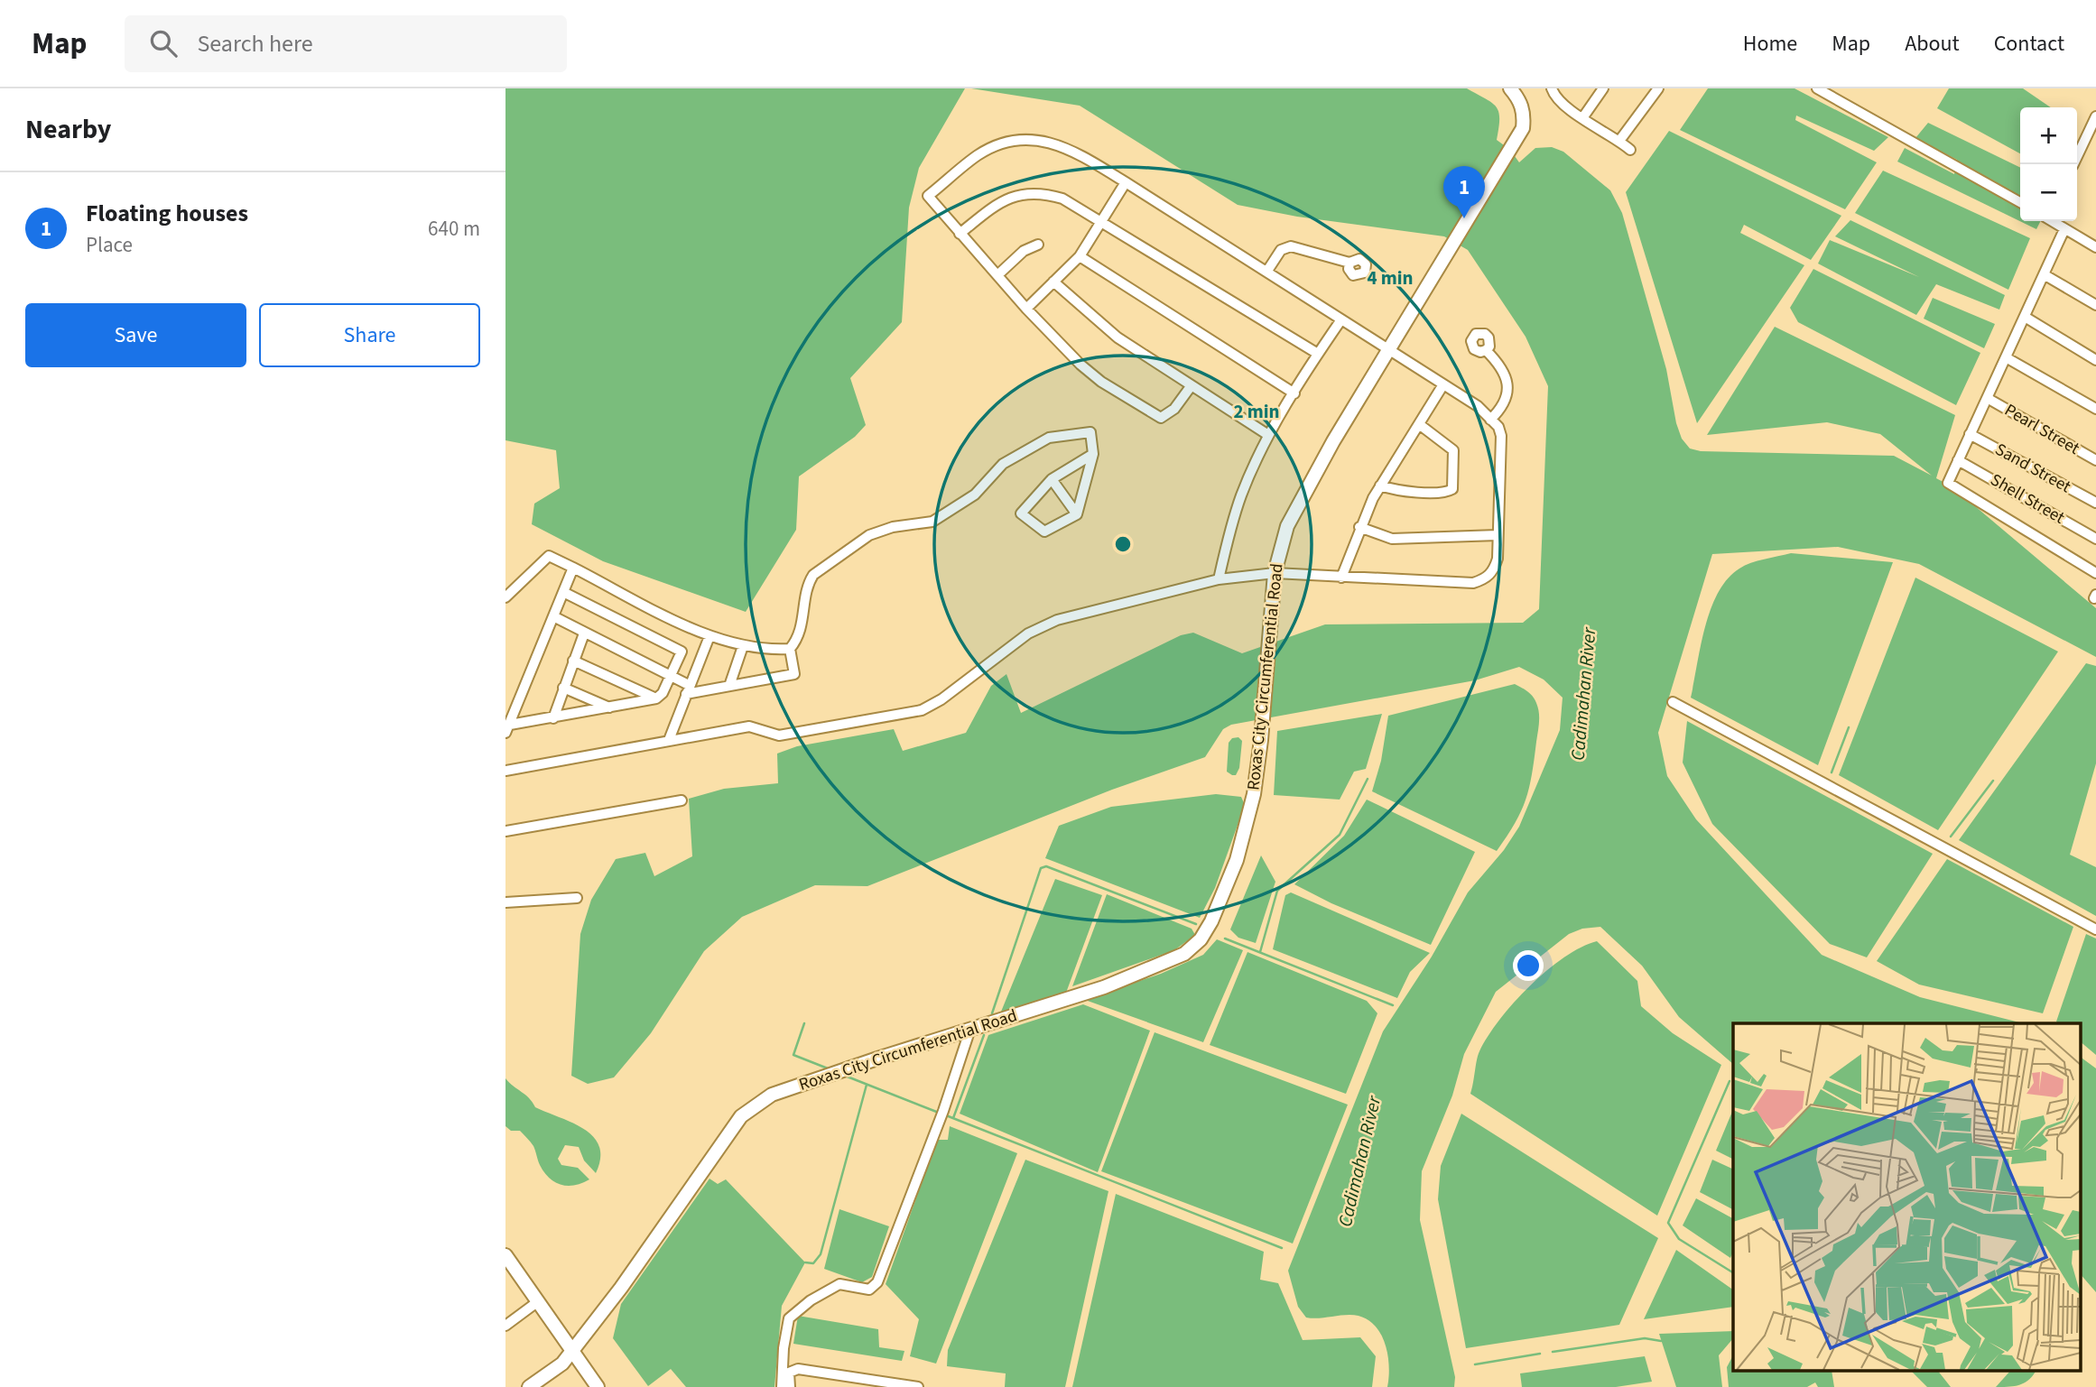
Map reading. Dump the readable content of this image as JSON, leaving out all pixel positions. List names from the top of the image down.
{
  "streets": {
    "main road": ["Roxas City Circumferential Road"],
    "street": ["Pearl Street", "Sand Street", "Shell Street"]
  },
  "water": ["Cadimahan River"],
  "page": {
    "header": "Map",
    "search": "Search here",
    "nav": [
      "Home",
      "Map",
      "About",
      "Contact"
    ],
    "heading": "Nearby",
    "map_buttons": ["+", "−"],
    "pins": "1",
    "list": [
      {
        "mark": "1",
        "name": "Floating houses",
        "note": "Place",
        "value": "640 m"
      }
    ],
    "buttons": ["Save", "Share"]
  },
  "rings": ["4 min", "2 min"]
}
